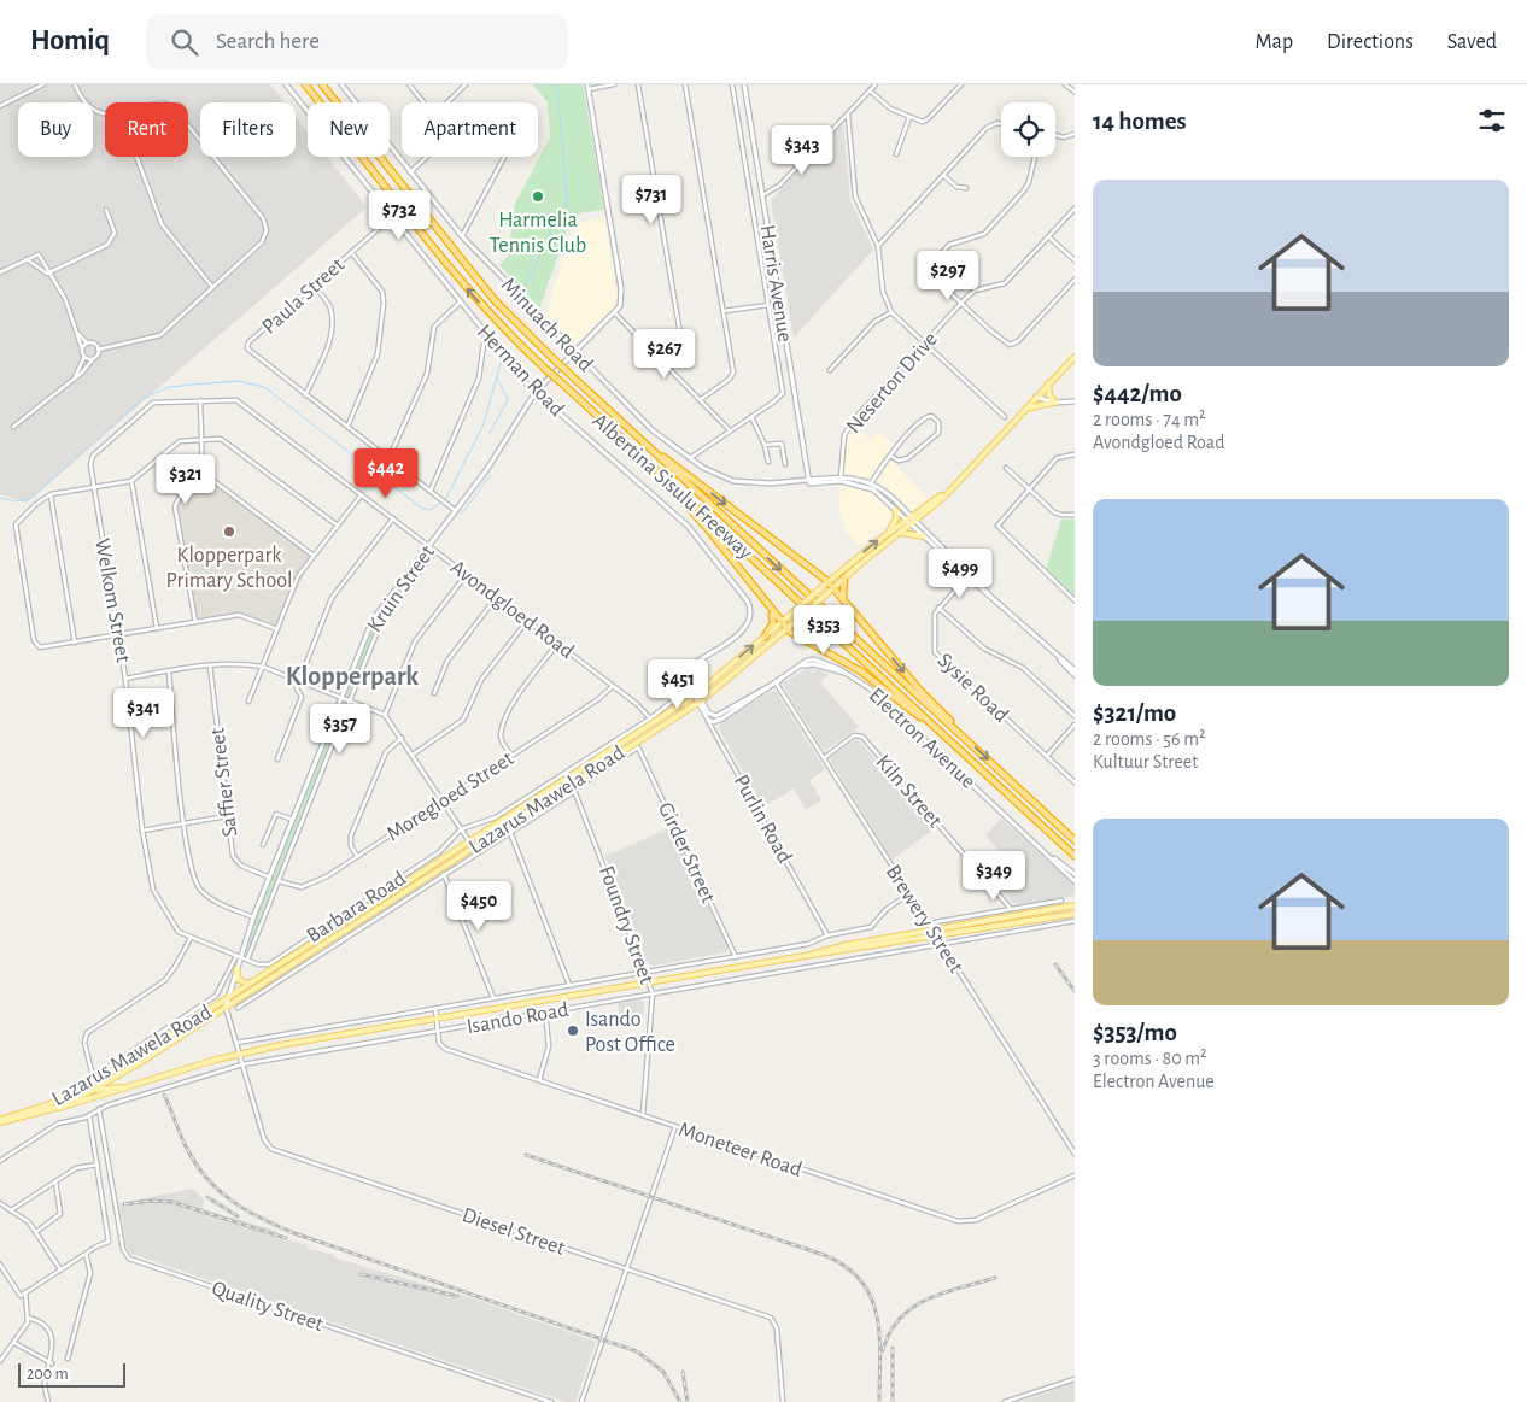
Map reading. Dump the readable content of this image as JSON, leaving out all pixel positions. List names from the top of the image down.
{
  "streets": {
    "highway": ["Albertina Sisulu Freeway"],
    "main road": [
      "Harris Avenue",
      "Minuach Road",
      "Herman Road",
      "Kruin Street",
      "Electron Avenue",
      "Lazarus Mawela Road",
      "Purlin Road",
      "Isando Road"
    ],
    "street": [
      "Paula Street",
      "Neserton Drive",
      "Welkom Street",
      "Avondgloed Road",
      "Sysie Road",
      "Saffier Street",
      "Kiln Street",
      "Moregloed Street",
      "Girder Street",
      "Barbara Road",
      "Brewery Street",
      "Foundry Street",
      "Moneteer Road",
      "Diesel Street",
      "Quality Street"
    ]
  },
  "crossings": [
    ["Harris Avenue", "Minuach Road"],
    ["Paula Street", "Herman Road"],
    ["Minuach Road", "Neserton Drive"],
    ["Minuach Road", "Kruin Street"],
    ["Herman Road", "Kruin Street"],
    ["Herman Road", "Barbara Road"],
    ["Kruin Street", "Welkom Street"],
    ["Kruin Street", "Avondgloed Road"],
    ["Kruin Street", "Saffier Street"],
    ["Kruin Street", "Moregloed Street"],
    ["Kruin Street", "Lazarus Mawela Road"],
    ["Kruin Street", "Barbara Road"],
    ["Kruin Street", "Diesel Street"],
    ["Welkom Street", "Avondgloed Road"],
    ["Welkom Street", "Barbara Road"],
    ["Avondgloed Road", "Moregloed Street"],
    ["Avondgloed Road", "Barbara Road"],
    ["Electron Avenue", "Lazarus Mawela Road"],
    ["Electron Avenue", "Purlin Road"],
    ["Electron Avenue", "Brewery Street"],
    ["Kiln Street", "Brewery Street"],
    ["Lazarus Mawela Road", "Purlin Road"],
    ["Lazarus Mawela Road", "Foundry Street"],
    ["Lazarus Mawela Road", "Isando Road"],
    ["Lazarus Mawela Road", "Diesel Street"],
    ["Purlin Road", "Isando Road"],
    ["Girder Street", "Foundry Street"],
    ["Girder Street", "Isando Road"],
    ["Brewery Street", "Isando Road"],
    ["Foundry Street", "Isando Road"],
    ["Foundry Street", "Moneteer Road"],
    ["Isando Road", "Moneteer Road"],
    ["Isando Road", "Diesel Street"],
    ["Isando Road", "Quality Street"]
  ],
  "districts": ["Klopperpark"],
  "places": ["Harmelia Tennis Club", "Klopperpark Primary School", "Isando Post Office"],
  "scale_bar": "200 m",
  "page": {
    "header": "Homiq",
    "search": "Search here",
    "nav": ["Map", "Directions", "Saved"],
    "heading": "14 homes",
    "chip": [
      "Buy",
      "Rent",
      "Filters",
      "New",
      "Apartment"
    ],
    "price": [
      "$343",
      "$731",
      "$732",
      "$297",
      "$267",
      "$442",
      "$321",
      "$499",
      "$353",
      "$451",
      "$341",
      "$357",
      "$349",
      "$450"
    ],
    "list": [
      {
        "name": "$442/mo",
        "note": "2 rooms · 74 m² · Avondgloed Road"
      },
      {
        "name": "$321/mo",
        "note": "2 rooms · 56 m² · Kultuur Street"
      },
      {
        "name": "$353/mo",
        "note": "3 rooms · 80 m² · Electron Avenue"
      }
    ],
    "scale": "200 m"
  }
}
